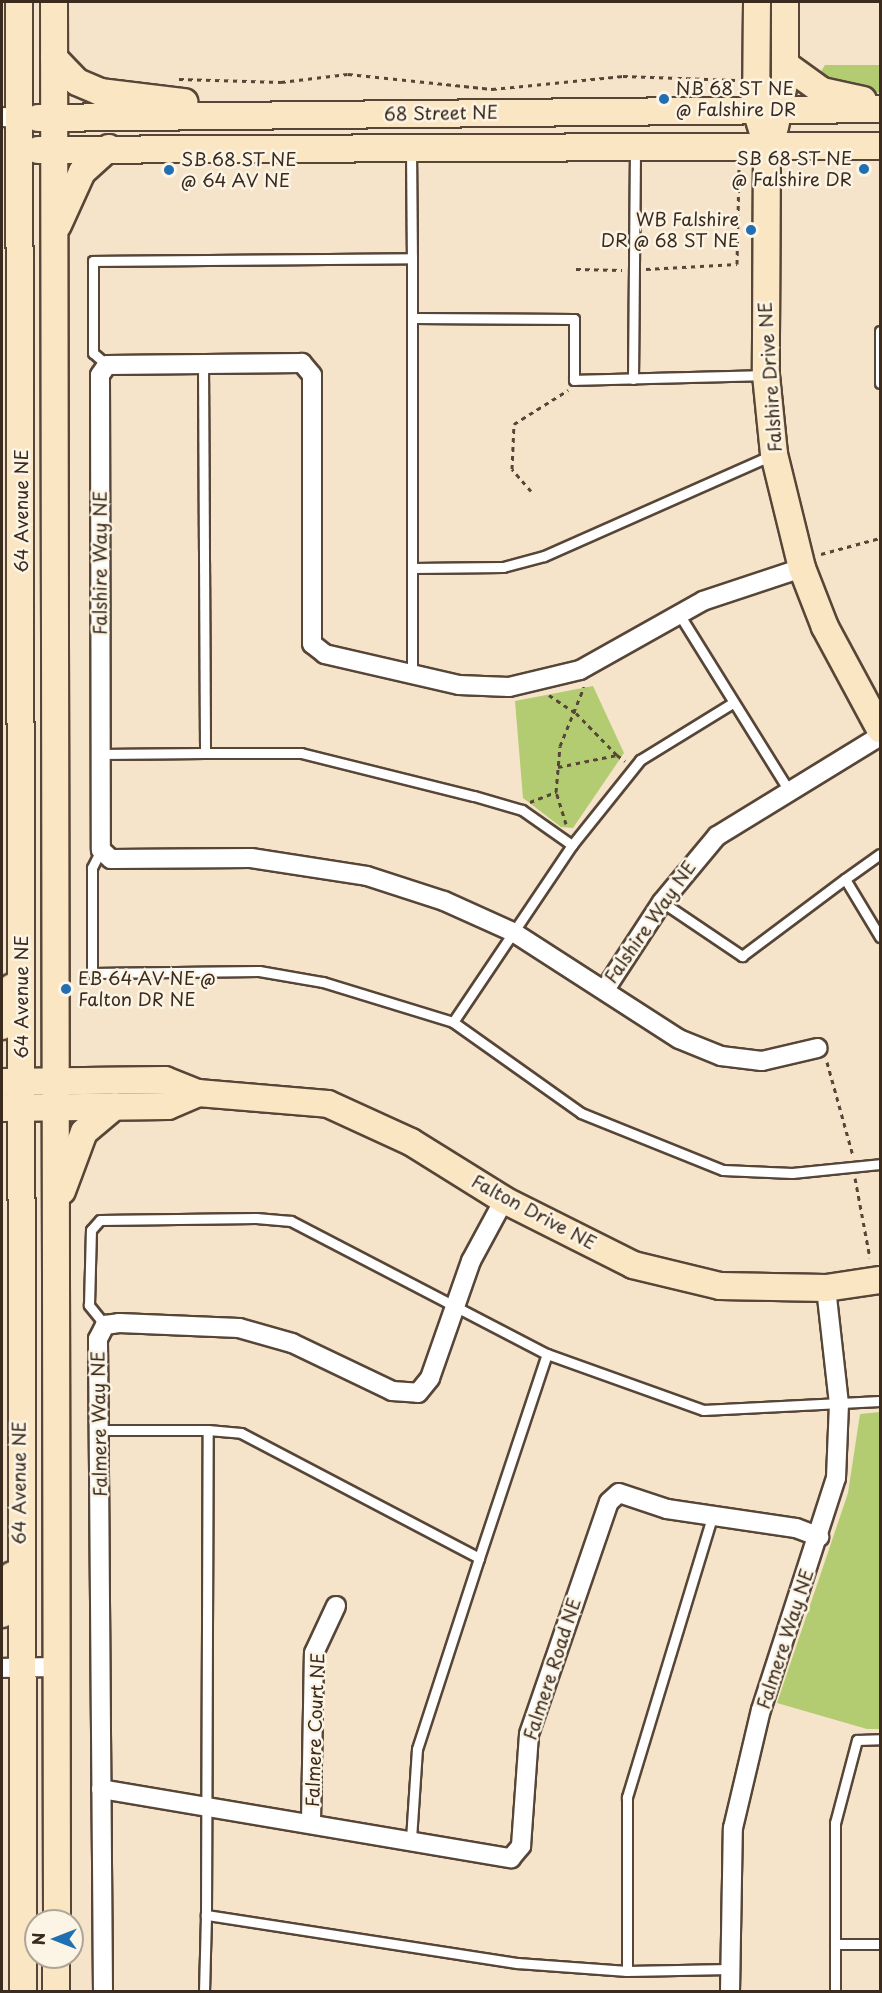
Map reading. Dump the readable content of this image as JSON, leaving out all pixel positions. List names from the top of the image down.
{
  "streets": {
    "main road": [
      "68 Street NE",
      "Falshire Drive NE",
      "64 Avenue NE",
      "Falton Drive NE"
    ],
    "street": [
      "Falshire Way NE",
      "Falmere Way NE",
      "Falmere Road NE",
      "Falmere Court NE"
    ]
  },
  "crossings": [
    ["68 Street NE", "Falshire Drive NE"],
    ["68 Street NE", "64 Avenue NE"],
    ["64 Avenue NE", "Falton Drive NE"],
    ["Falton Drive NE", "Falmere Way NE"],
    ["Falmere Way NE", "Falmere Road NE"],
    ["Falmere Road NE", "Falmere Court NE"]
  ],
  "places": [
    "NB 68 ST NE @ Falshire DR",
    "SB 68 ST NE @ Falshire DR",
    "SB 68 ST NE @ 64 AV NE",
    "WB Falshire DR @ 68 ST NE",
    "EB 64 AV NE @ Falton DR NE"
  ],
  "north": "left"
}
